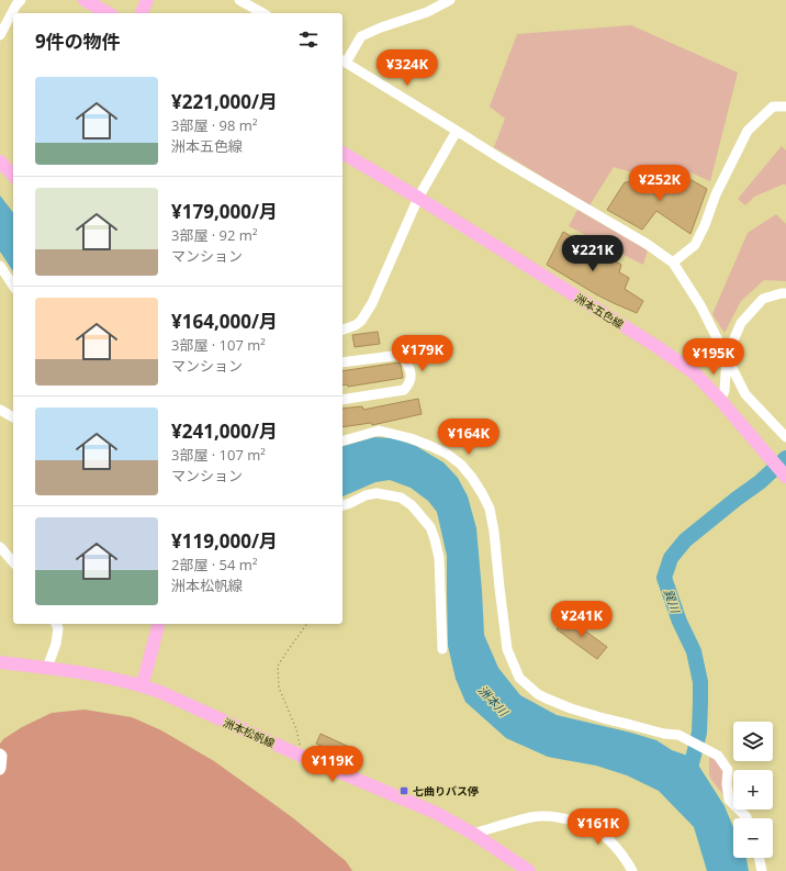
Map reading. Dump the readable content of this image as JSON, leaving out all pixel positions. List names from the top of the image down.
{
  "streets": {
    "main road": ["洲本五色線", "洲本松帆線"]
  },
  "water": ["巽川", "洲本川"],
  "places": {
    "transit": ["七曲りバス停"]
  },
  "page": {
    "heading": "9件の物件",
    "price": [
      "¥324K",
      "¥252K",
      "¥221K",
      "¥179K",
      "¥195K",
      "¥164K",
      "¥241K",
      "¥119K",
      "¥161K"
    ],
    "list": [
      {
        "name": "¥221,000/月",
        "note": "3部屋 · 98 m² · 洲本五色線"
      },
      {
        "name": "¥179,000/月",
        "note": "3部屋 · 92 m² · マンション"
      },
      {
        "name": "¥164,000/月",
        "note": "3部屋 · 107 m² · マンション"
      },
      {
        "name": "¥241,000/月",
        "note": "3部屋 · 107 m² · マンション"
      },
      {
        "name": "¥119,000/月",
        "note": "2部屋 · 54 m² · 洲本松帆線"
      }
    ],
    "map_buttons": ["+", "−"]
  }
}
